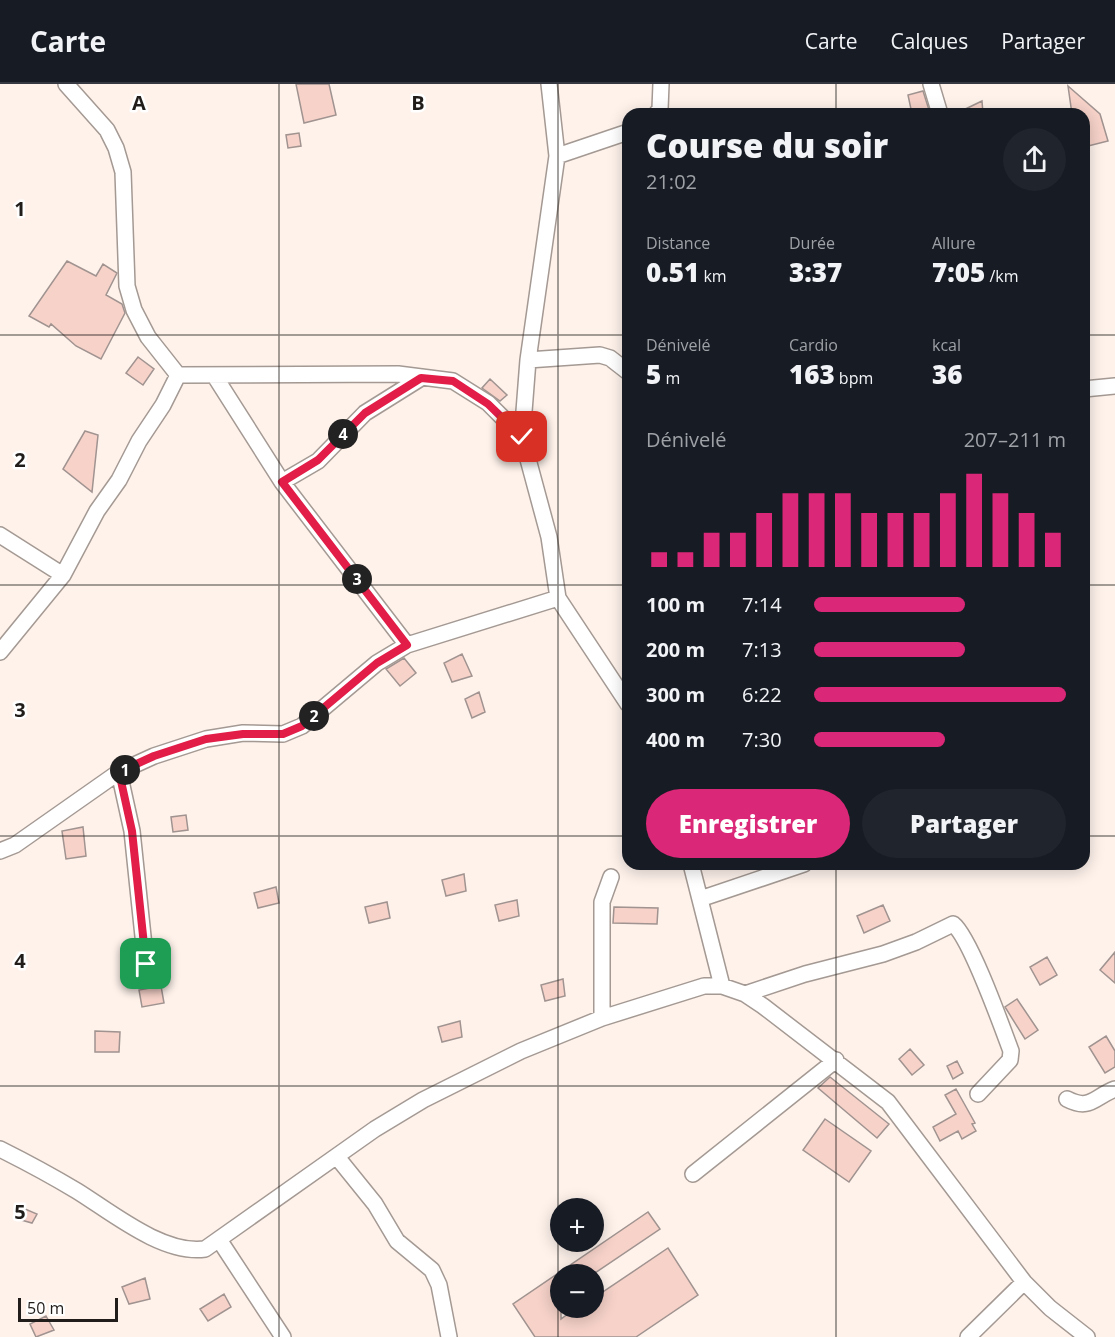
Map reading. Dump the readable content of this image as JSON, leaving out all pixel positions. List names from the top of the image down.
{
  "scale_bar": "50 m",
  "page": {
    "header": "Carte",
    "nav": ["Carte", "Calques", "Partager"],
    "heading": ["Course du soir", "21:02"],
    "stats": [
      ["Distance", "0.51 km"],
      ["Durée", "3:37"],
      ["Allure", "7:05 /km"],
      ["Dénivelé", "5 m"],
      ["Cardio", "163 bpm"],
      ["kcal", "36"]
    ],
    "chart": ["Dénivelé", "207–211 m"],
    "pins": [
      "4",
      "3",
      "2",
      "1"
    ],
    "list": [
      {
        "name": "100 m",
        "note": "7:14"
      },
      {
        "name": "200 m",
        "note": "7:13"
      },
      {
        "name": "300 m",
        "note": "6:22"
      },
      {
        "name": "400 m",
        "note": "7:30"
      }
    ],
    "buttons": ["Enregistrer", "Partager"],
    "map_buttons": ["+", "−"],
    "scale": "50 m"
  },
  "grid": {
    "columns": ["A", "B"],
    "rows": [
      "1",
      "2",
      "3",
      "4",
      "5"
    ]
  }
}
